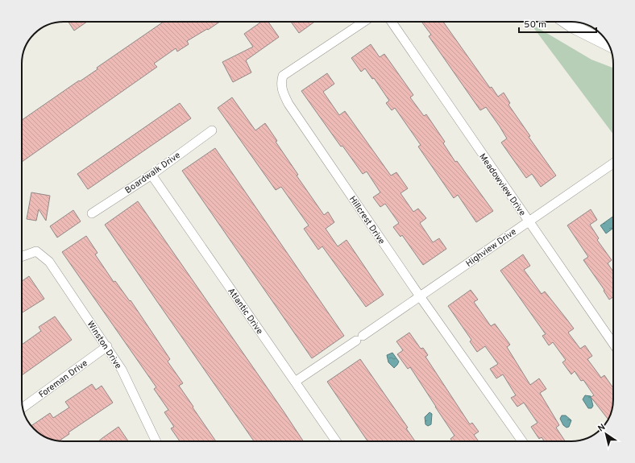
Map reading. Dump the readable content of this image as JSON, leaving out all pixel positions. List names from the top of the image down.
{
  "streets": {
    "street": [
      "Boardwalk Drive",
      "Meadowview Drive",
      "Hillcrest Drive",
      "Highview Drive",
      "Atlantic Drive",
      "Winston Drive",
      "Foreman Drive"
    ]
  },
  "crossings": [
    ["Boardwalk Drive", "Atlantic Drive"],
    ["Meadowview Drive", "Highview Drive"],
    ["Hillcrest Drive", "Highview Drive"],
    ["Highview Drive", "Atlantic Drive"],
    ["Winston Drive", "Foreman Drive"]
  ],
  "scale_bar": "50 m",
  "north": "top left"
}
